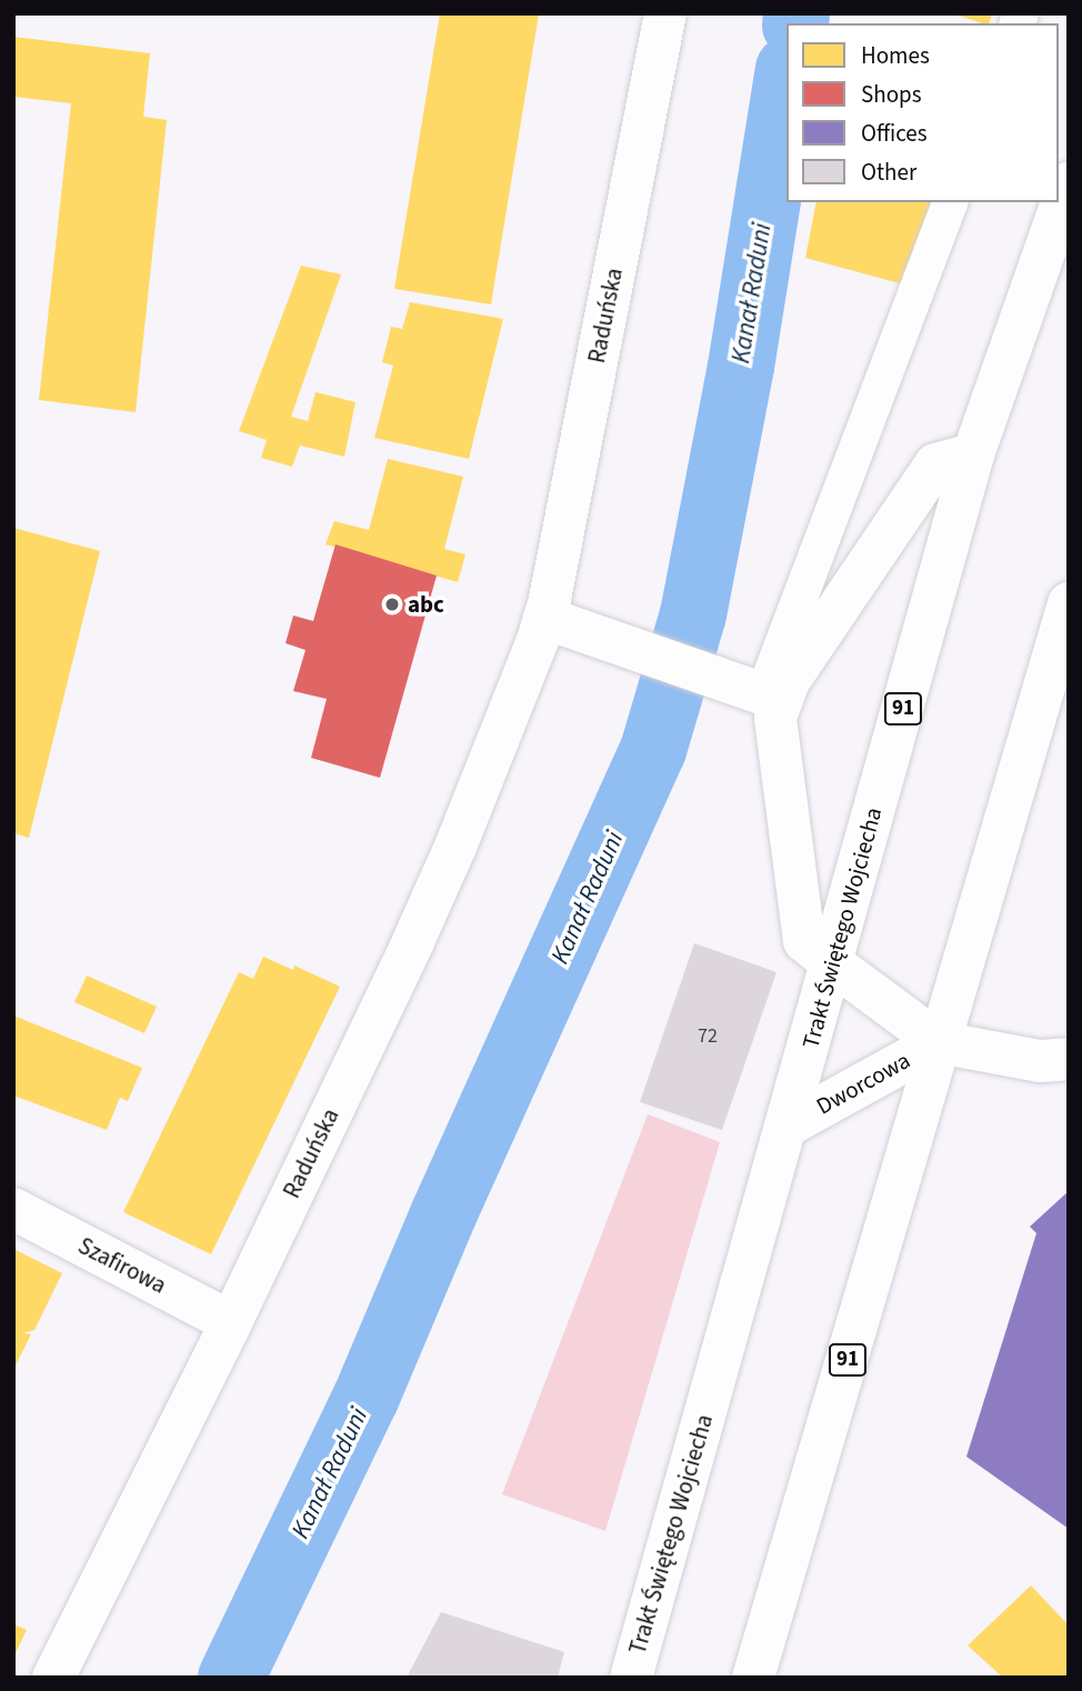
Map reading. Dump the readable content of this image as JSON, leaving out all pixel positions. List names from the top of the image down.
{
  "streets": {
    "street": [
      "Raduńska",
      "91",
      "Trakt Świętego Wojciecha",
      "Dworcowa",
      "Szafirowa"
    ]
  },
  "crossings": [
    ["Raduńska", "Szafirowa"],
    ["91", "Dworcowa"],
    ["Trakt Świętego Wojciecha", "Dworcowa"]
  ],
  "water": ["Kanał Raduni"],
  "places": ["abc"],
  "house_numbers": ["72"],
  "legend": [
    "Homes",
    "Shops",
    "Offices",
    "Other"
  ]
}
